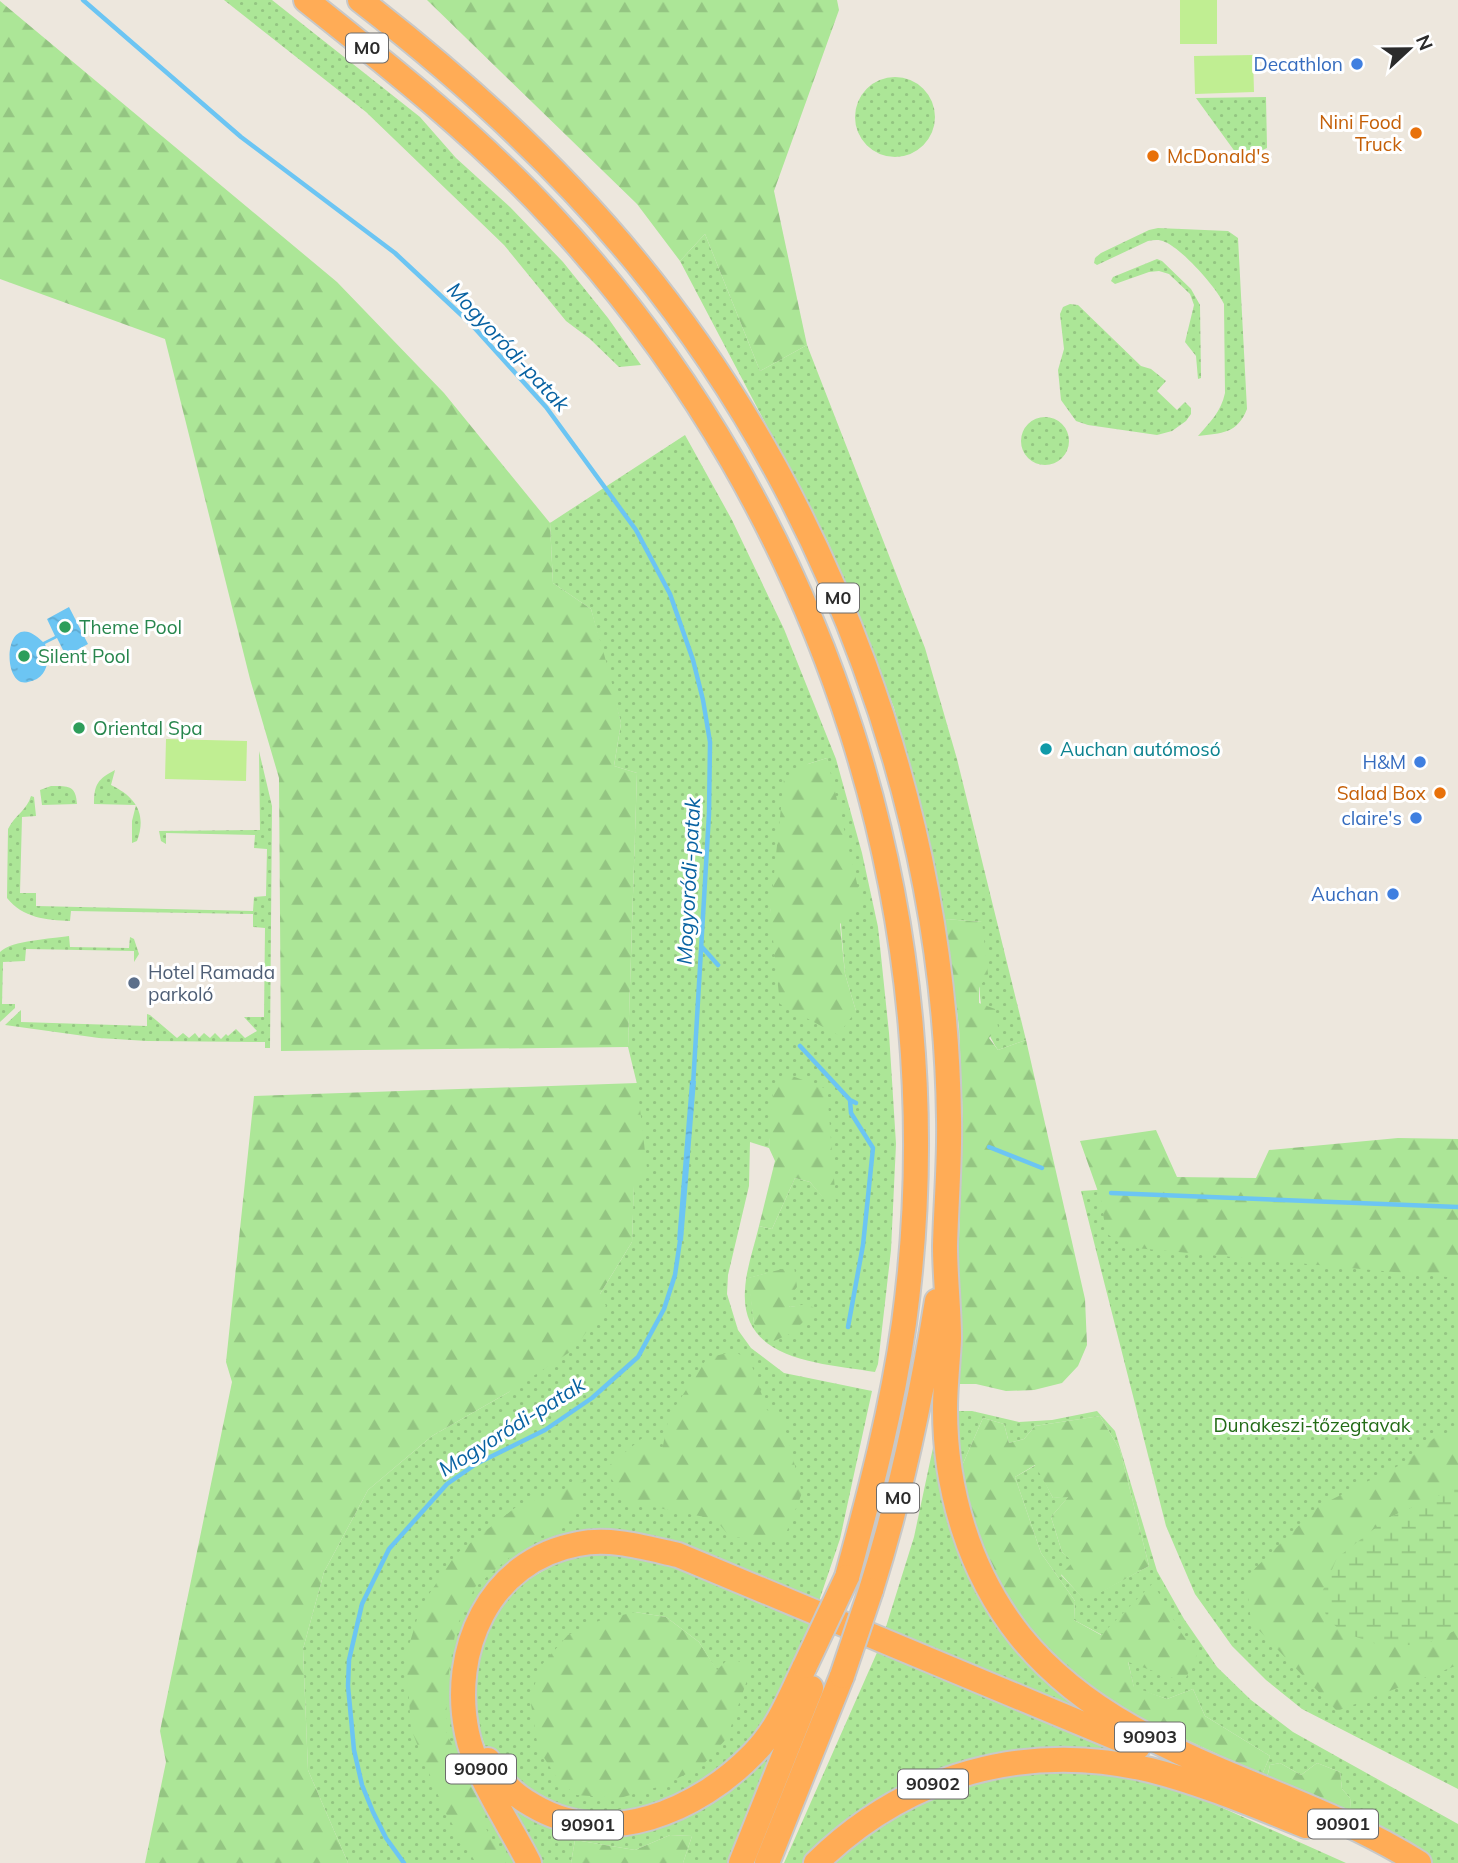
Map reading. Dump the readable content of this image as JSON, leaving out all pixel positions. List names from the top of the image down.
{
  "streets": {
    "highway": [
      "M0",
      "90903",
      "90900",
      "90902",
      "90901"
    ]
  },
  "crossings": [
    ["M0", "90903"],
    ["M0", "90901"],
    ["90903", "90902"],
    ["90903", "90901"],
    ["90900", "90901"],
    ["90902", "90901"]
  ],
  "water": ["Mogyoródi-patak"],
  "parks": ["Dunakeszi-tőzegtavak"],
  "places": [
    "Decathlon",
    "Nini Food Truck",
    "McDonald's",
    "Theme Pool",
    "Silent Pool",
    "Oriental Spa",
    "Auchan autómosó",
    "H&M",
    "Salad Box",
    "claire's",
    "Auchan",
    "Hotel Ramada parkoló"
  ],
  "north": "right"
}
